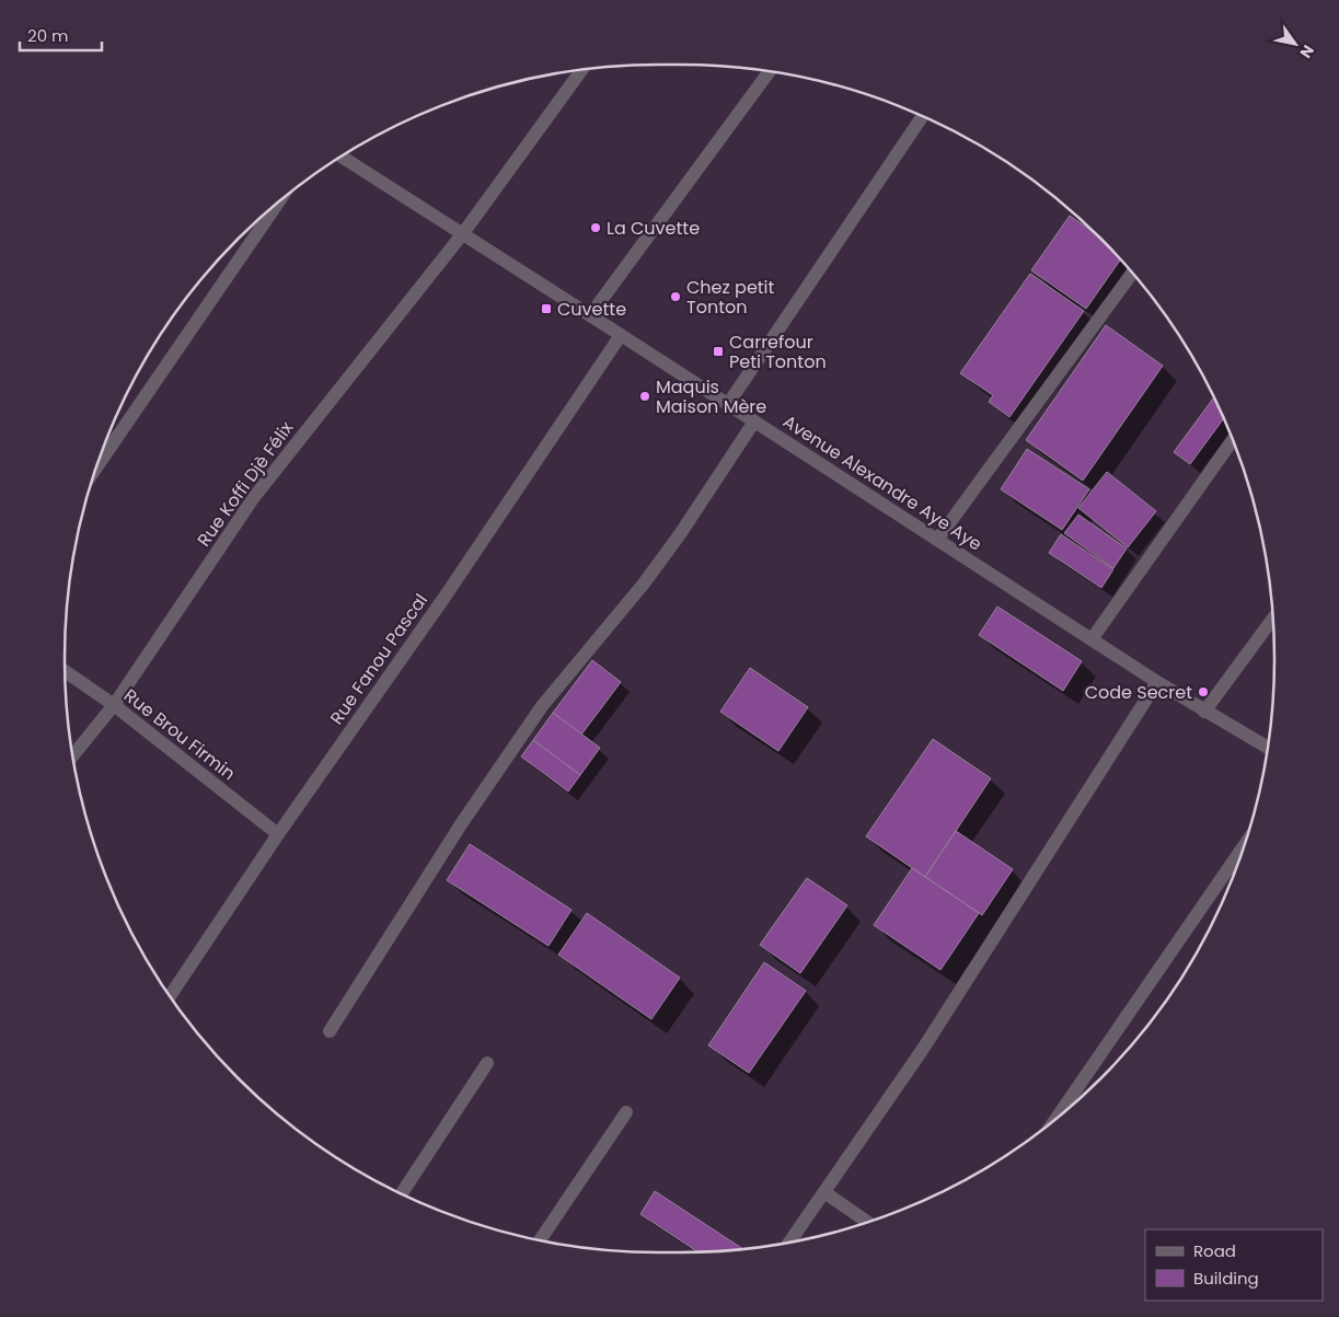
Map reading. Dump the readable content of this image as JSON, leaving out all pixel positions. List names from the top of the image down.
{
  "streets": {
    "street": [
      "Avenue Alexandre Aye Aye",
      "Rue Koffi Djè Félix",
      "Rue Fanou Pascal",
      "Rue Brou Firmin"
    ]
  },
  "crossings": [
    ["Avenue Alexandre Aye Aye", "Rue Koffi Djè Félix"],
    ["Avenue Alexandre Aye Aye", "Rue Fanou Pascal"],
    ["Rue Koffi Djè Félix", "Rue Brou Firmin"],
    ["Rue Fanou Pascal", "Rue Brou Firmin"]
  ],
  "places": {
    "other": [
      "La Cuvette",
      "Chez petit Tonton",
      "Maquis Maison Mère",
      "Code Secret"
    ],
    "transit": ["Cuvette", "Carrefour Peti Tonton"]
  },
  "legend": ["Road", "Building"],
  "scale_bar": "20 m",
  "north": "bottom right"
}
